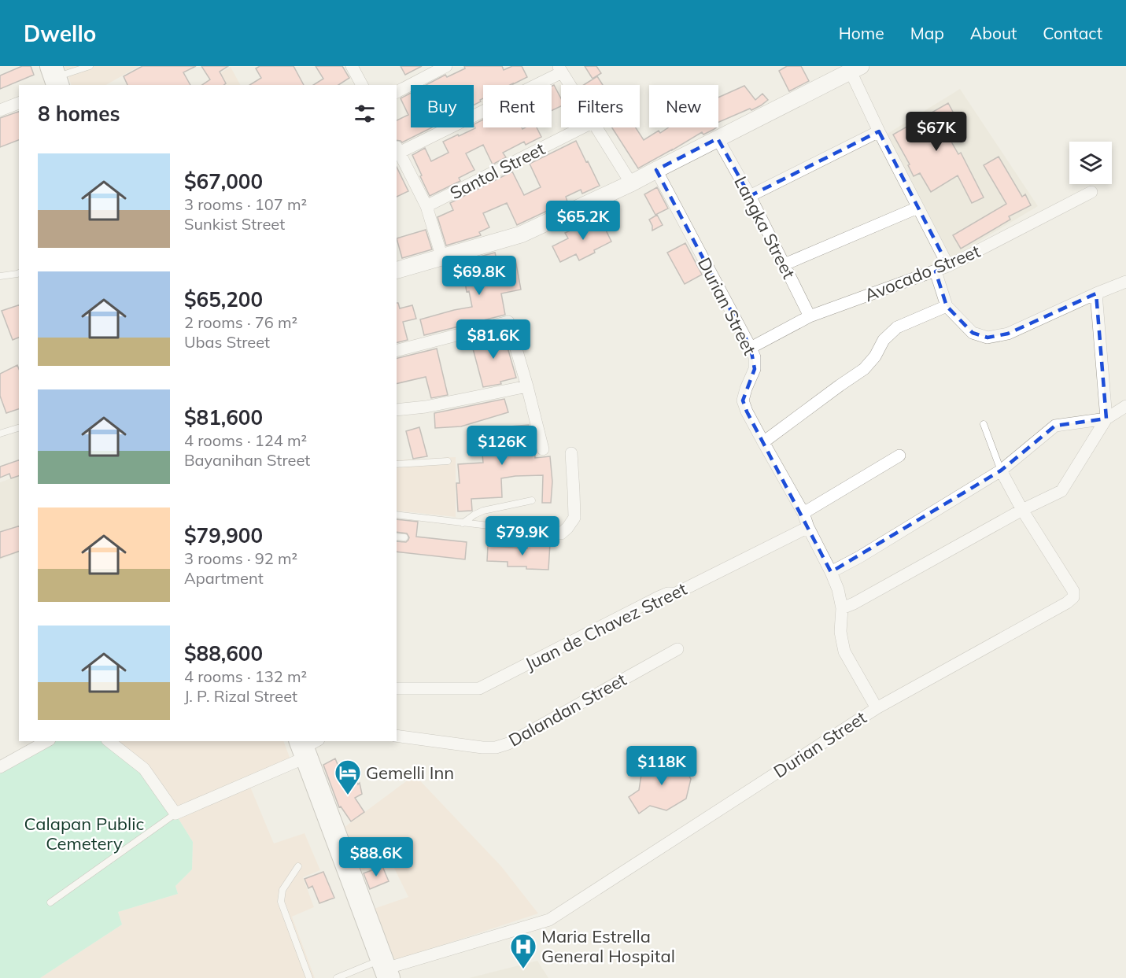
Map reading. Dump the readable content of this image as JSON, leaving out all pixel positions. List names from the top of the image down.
{
  "streets": {
    "street": [
      "Santol Street",
      "Langka Street",
      "Avocado Street",
      "Durian Street",
      "Juan de Chavez Street",
      "Dalandan Street"
    ]
  },
  "crossings": [
    ["Langka Street", "Avocado Street"],
    ["Avocado Street", "Durian Street"],
    ["Durian Street", "Juan de Chavez Street"]
  ],
  "parks": ["Calapan Public Cemetery"],
  "places": {
    "hotel": ["Gemelli Inn"],
    "hospital": ["Maria Estrella General Hospital"]
  },
  "page": {
    "header": "Dwello",
    "nav": [
      "Home",
      "Map",
      "About",
      "Contact"
    ],
    "chip": [
      "Buy",
      "Rent",
      "Filters",
      "New"
    ],
    "heading": "8 homes",
    "price": [
      "$67K",
      "$65.2K",
      "$69.8K",
      "$81.6K",
      "$126K",
      "$79.9K",
      "$118K",
      "$88.6K"
    ],
    "list": [
      {
        "name": "$67,000",
        "note": "3 rooms · 107 m² · Sunkist Street"
      },
      {
        "name": "$65,200",
        "note": "2 rooms · 76 m² · Ubas Street"
      },
      {
        "name": "$81,600",
        "note": "4 rooms · 124 m² · Bayanihan Street"
      },
      {
        "name": "$79,900",
        "note": "3 rooms · 92 m² · Apartment"
      },
      {
        "name": "$88,600",
        "note": "4 rooms · 132 m² · J. P. Rizal Street"
      }
    ]
  }
}
